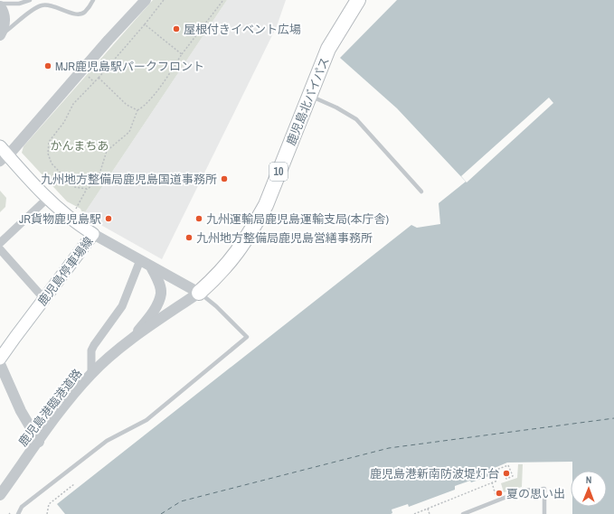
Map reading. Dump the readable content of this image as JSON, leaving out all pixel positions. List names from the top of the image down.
{
  "streets": {
    "highway": ["鹿児島北バイパス", "10"],
    "main road": ["鹿児島停車場線"],
    "street": ["鹿児島港臨港道路"]
  },
  "crossings": [
    ["鹿児島北バイパス", "鹿児島港臨港道路"]
  ],
  "parks": ["かんまちあ"],
  "places": [
    "屋根付きイベント広場",
    "MJR鹿児島駅パークフロント",
    "九州地方整備局鹿児島国道事務所",
    "JR貨物鹿児島駅",
    "九州運輸局鹿児島運輸支局(本庁舎)",
    "九州地方整備局鹿児島営繕事務所",
    "鹿児島港新南防波堤灯台",
    "夏の思い出"
  ],
  "north": "top"
}
